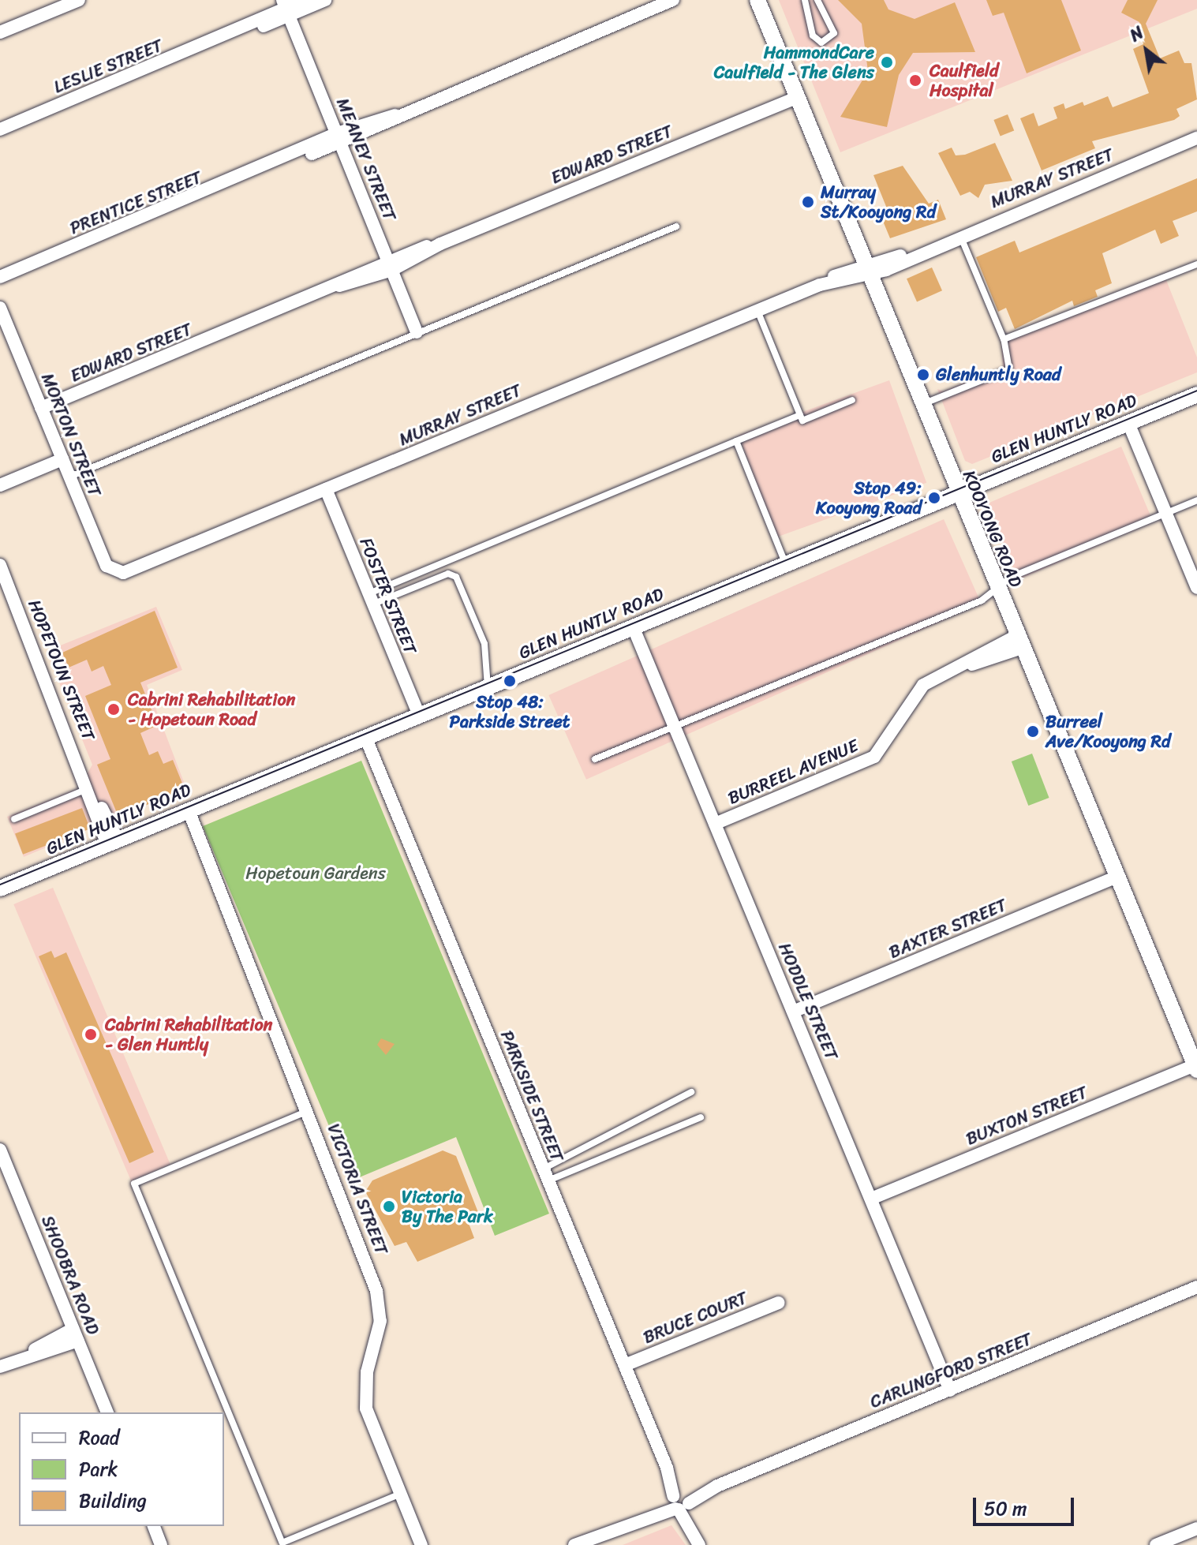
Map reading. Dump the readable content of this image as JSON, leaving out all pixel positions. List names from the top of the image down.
{
  "streets": {
    "street": [
      "LESLIE STREET",
      "EDWARD STREET",
      "MEANEY STREET",
      "MURRAY STREET",
      "PRENTICE STREET",
      "GLEN HUNTLY ROAD",
      "MORTON STREET",
      "KOOYONG ROAD",
      "FOSTER STREET",
      "HOPETOUN STREET",
      "BURREEL AVENUE",
      "BAXTER STREET",
      "HODDLE STREET",
      "PARKSIDE STREET",
      "BUXTON STREET",
      "VICTORIA STREET",
      "SHOOBRA ROAD",
      "BRUCE COURT",
      "CARLINGFORD STREET"
    ]
  },
  "crossings": [
    ["LESLIE STREET", "MEANEY STREET"],
    ["EDWARD STREET", "MEANEY STREET"],
    ["EDWARD STREET", "MORTON STREET"],
    ["EDWARD STREET", "KOOYONG ROAD"],
    ["MEANEY STREET", "PRENTICE STREET"],
    ["MURRAY STREET", "MORTON STREET"],
    ["MURRAY STREET", "KOOYONG ROAD"],
    ["MURRAY STREET", "FOSTER STREET"],
    ["GLEN HUNTLY ROAD", "KOOYONG ROAD"],
    ["GLEN HUNTLY ROAD", "FOSTER STREET"],
    ["GLEN HUNTLY ROAD", "HOPETOUN STREET"],
    ["GLEN HUNTLY ROAD", "HODDLE STREET"],
    ["GLEN HUNTLY ROAD", "PARKSIDE STREET"],
    ["GLEN HUNTLY ROAD", "VICTORIA STREET"],
    ["KOOYONG ROAD", "BURREEL AVENUE"],
    ["KOOYONG ROAD", "BAXTER STREET"],
    ["KOOYONG ROAD", "BUXTON STREET"],
    ["BURREEL AVENUE", "HODDLE STREET"],
    ["BAXTER STREET", "HODDLE STREET"],
    ["HODDLE STREET", "BUXTON STREET"],
    ["HODDLE STREET", "CARLINGFORD STREET"],
    ["PARKSIDE STREET", "BRUCE COURT"],
    ["PARKSIDE STREET", "CARLINGFORD STREET"]
  ],
  "parks": ["Hopetoun Gardens"],
  "places": [
    "HammondCare Caulfield - The Glens",
    "Caulfield Hospital",
    "Murray St/Kooyong Rd",
    "Glenhuntly Road",
    "Stop 49: Kooyong Road",
    "Stop 48: Parkside Street",
    "Cabrini Rehabilitation - Hopetoun Road",
    "Burreel Ave/Kooyong Rd",
    "Cabrini Rehabilitation - Glen Huntly",
    "Victoria By The Park"
  ],
  "legend": ["Road", "Park", "Building"],
  "scale_bar": "50 m",
  "north": "top left"
}
